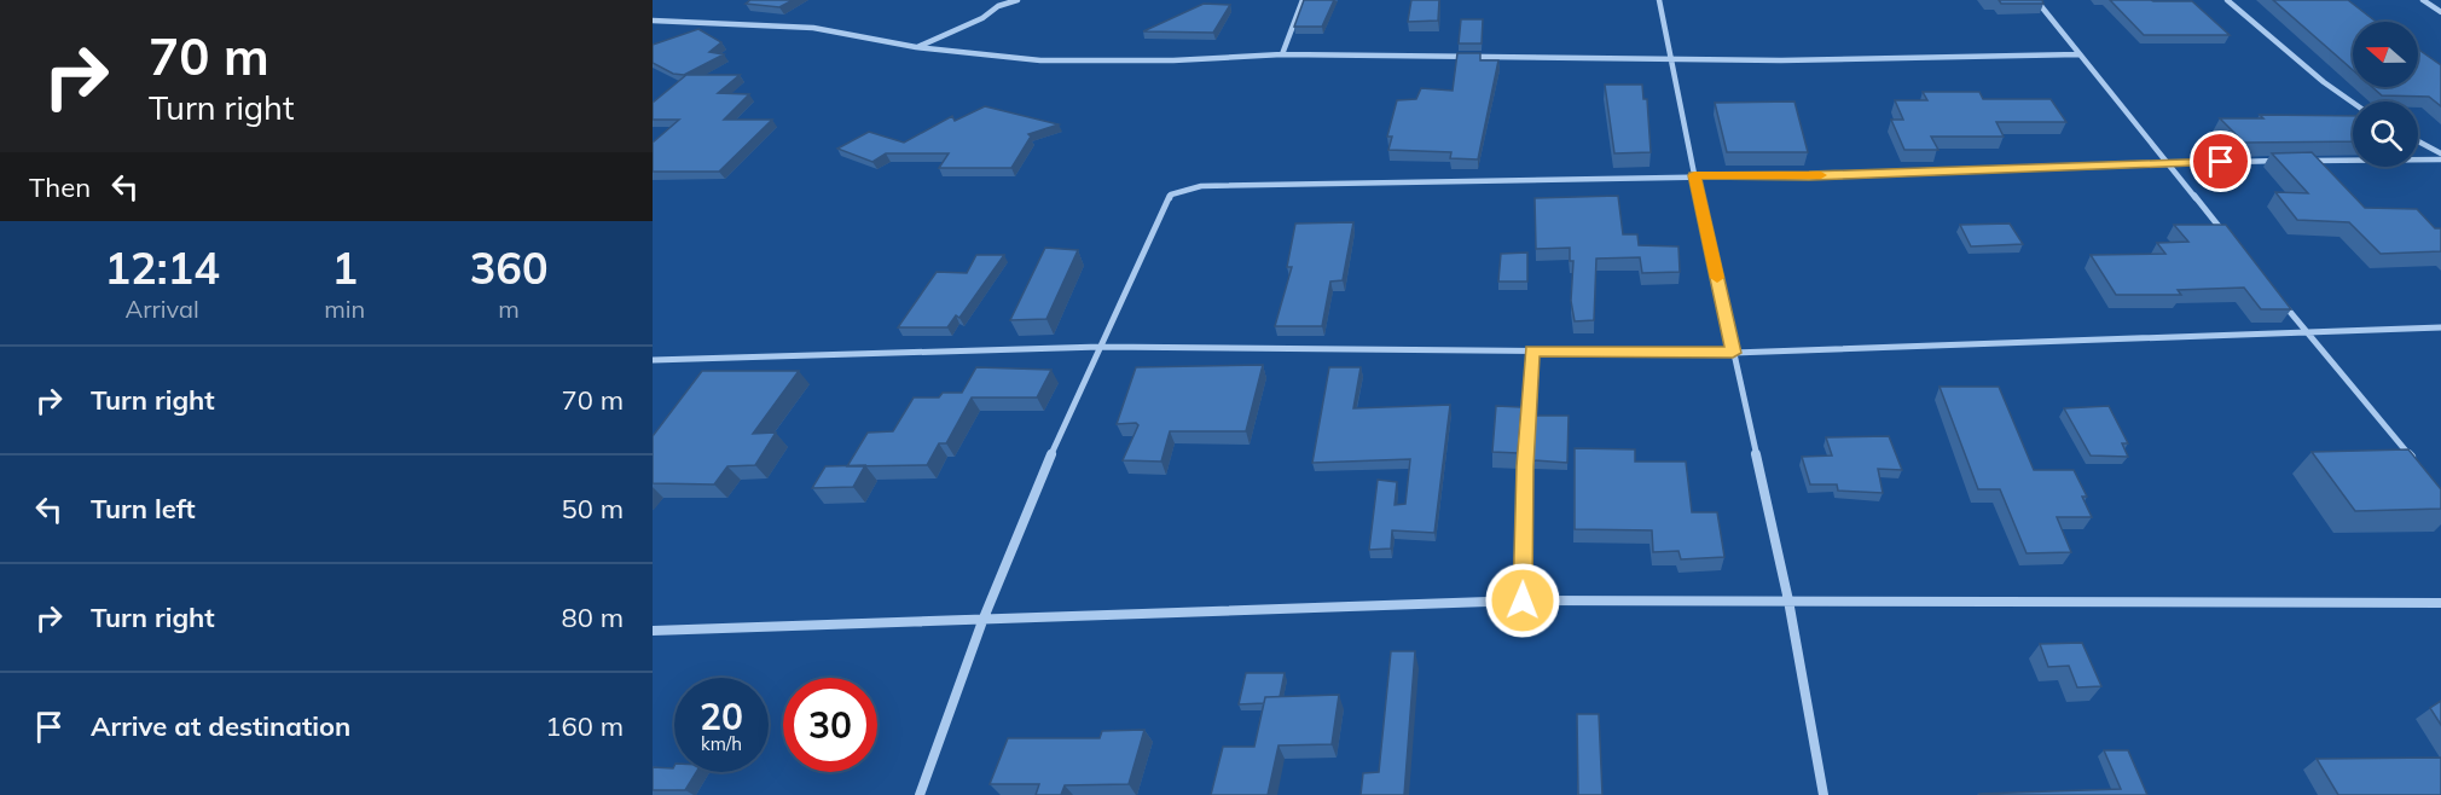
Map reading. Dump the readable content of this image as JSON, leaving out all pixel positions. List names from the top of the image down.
{
  "north": "left",
  "page": {
    "turn": ["70 m", "Turn right"],
    "then": "Then",
    "eta": [
      "12:14",
      "Arrival",
      "1",
      "min",
      "360",
      "m"
    ],
    "list": [
      {
        "name": "Turn right",
        "value": "70 m"
      },
      {
        "name": "Turn left",
        "value": "50 m"
      },
      {
        "name": "Turn right",
        "value": "80 m"
      },
      {
        "name": "Arrive at destination",
        "value": "160 m"
      }
    ],
    "speed": "20 km/h",
    "limit": "30"
  }
}
